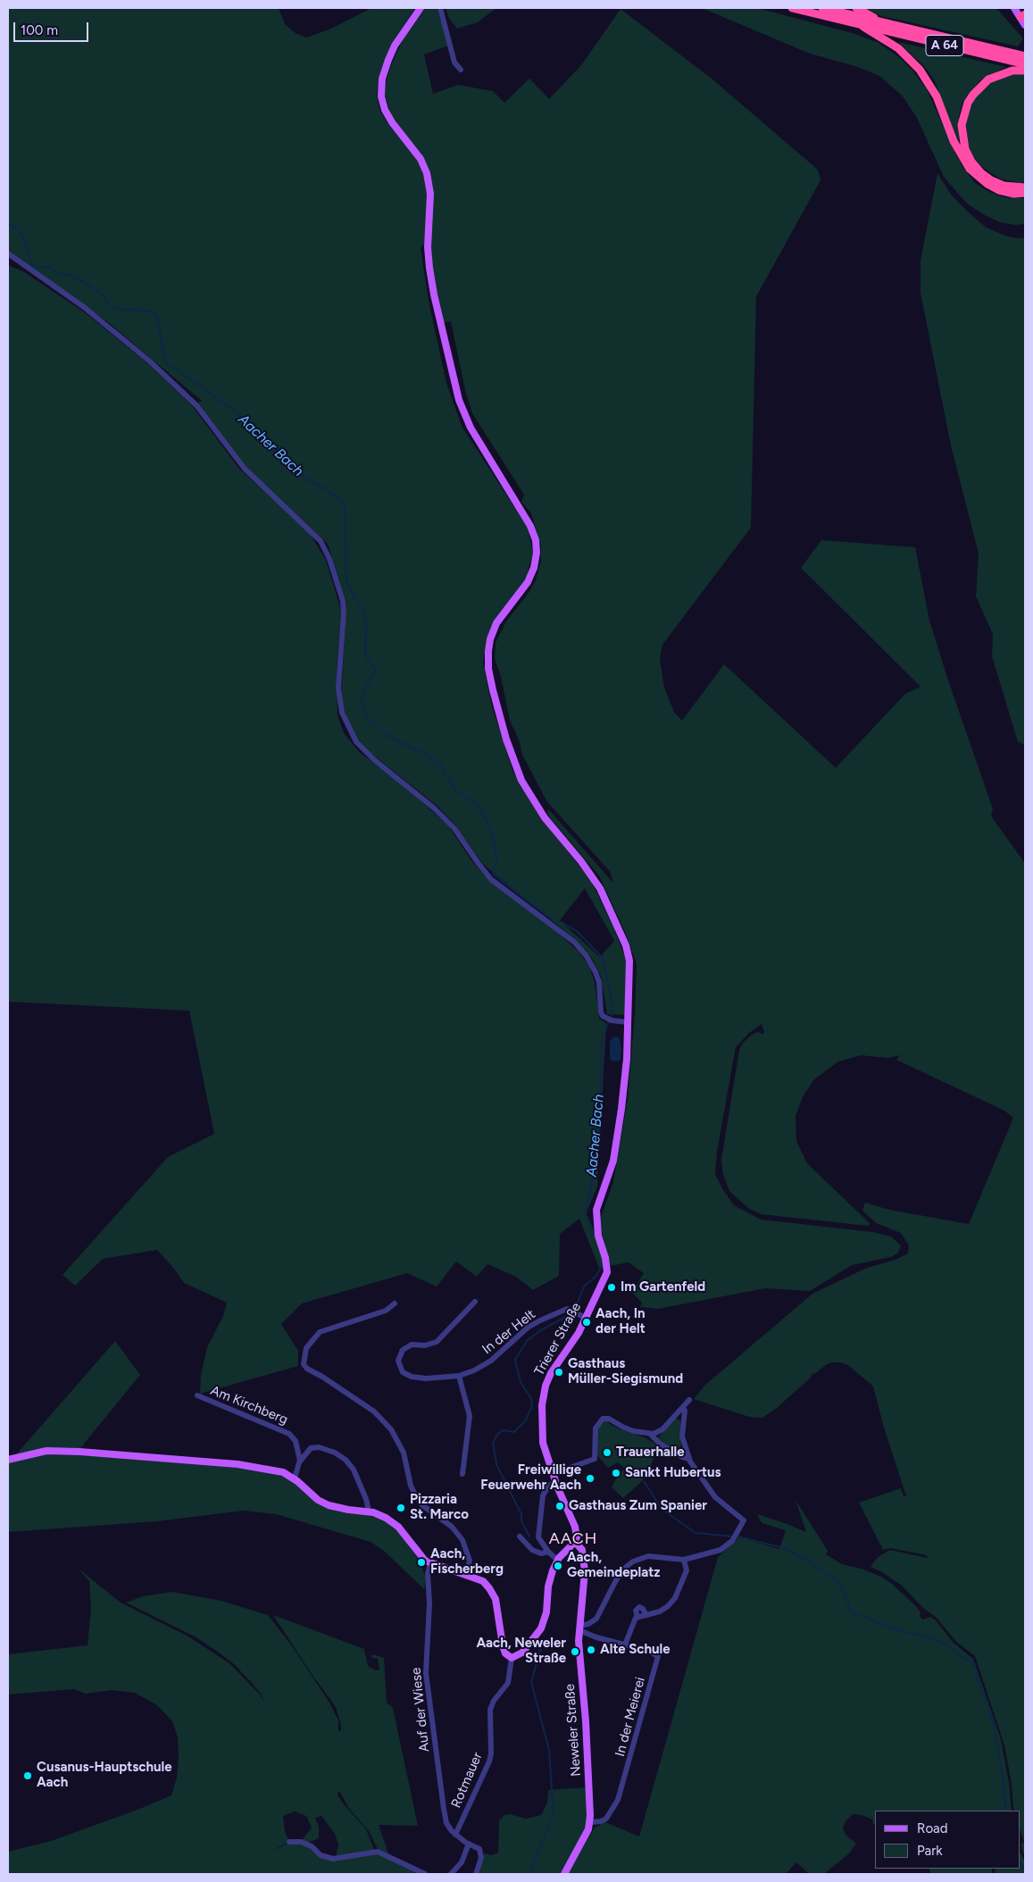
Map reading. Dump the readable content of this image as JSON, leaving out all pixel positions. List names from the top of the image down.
{
  "streets": {
    "highway": ["A 64"],
    "main road": ["Trierer Straße", "Neweler Straße"],
    "street": [
      "In der Helt",
      "Am Kirchberg",
      "Auf der Wiese",
      "In der Meierei",
      "Rotmauer"
    ]
  },
  "crossings": [
    ["In der Helt", "Trierer Straße"],
    ["Trierer Straße", "Neweler Straße"],
    ["Auf der Wiese", "Rotmauer"],
    ["In der Meierei", "Neweler Straße"]
  ],
  "districts": ["AACH"],
  "water": ["Aacher Bach"],
  "places": [
    "Im Gartenfeld",
    "Aach, In der Helt",
    "Gasthaus Müller-Siegismund",
    "Trauerhalle",
    "Sankt Hubertus",
    "Freiwillige Feuerwehr Aach",
    "Gasthaus Zum Spanier",
    "Pizzaria St. Marco",
    "Aach, Fischerberg",
    "Aach, Gemeindeplatz",
    "Alte Schule",
    "Aach, Neweler Straße",
    "Cusanus-Hauptschule Aach"
  ],
  "legend": ["Road", "Park"],
  "scale_bar": "100 m"
}
